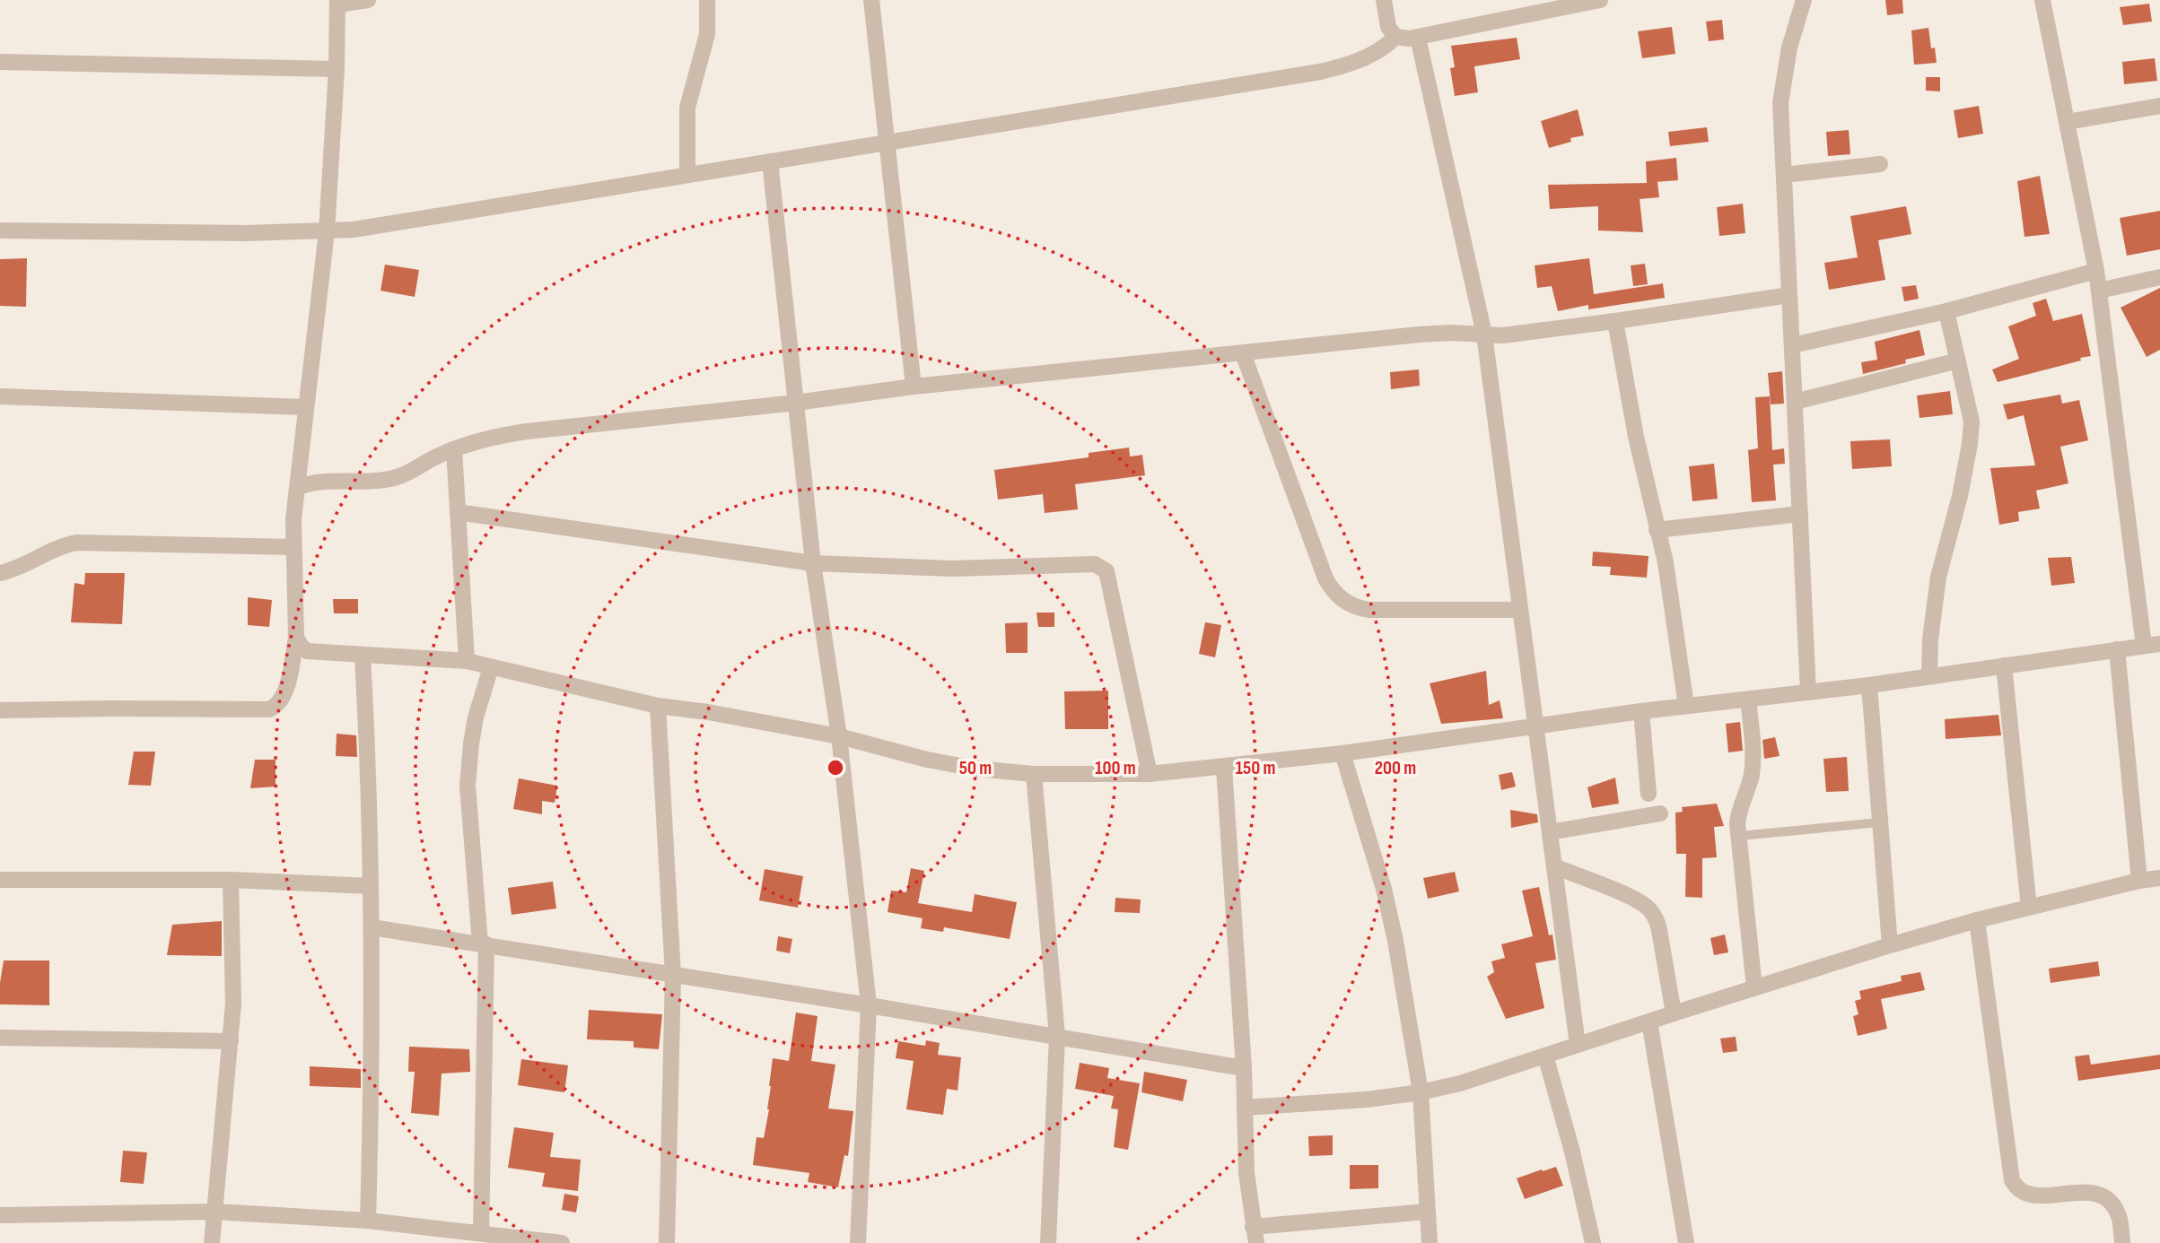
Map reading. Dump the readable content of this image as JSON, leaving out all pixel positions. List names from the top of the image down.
{
  "rings": [
    "50 m",
    "100 m",
    "150 m",
    "200 m"
  ]
}
